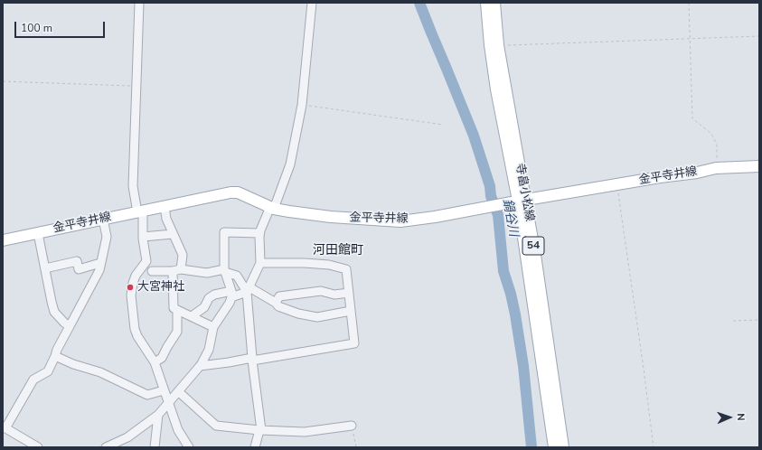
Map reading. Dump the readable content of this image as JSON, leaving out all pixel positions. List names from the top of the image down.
{
  "streets": {
    "main road": ["金平寺井線", "寺畠小松線", "54"]
  },
  "crossings": [
    ["金平寺井線", "寺畠小松線"]
  ],
  "districts": ["河田館町"],
  "water": ["鍋谷川"],
  "places": ["大宮神社"],
  "scale_bar": "100 m",
  "north": "right"
}
